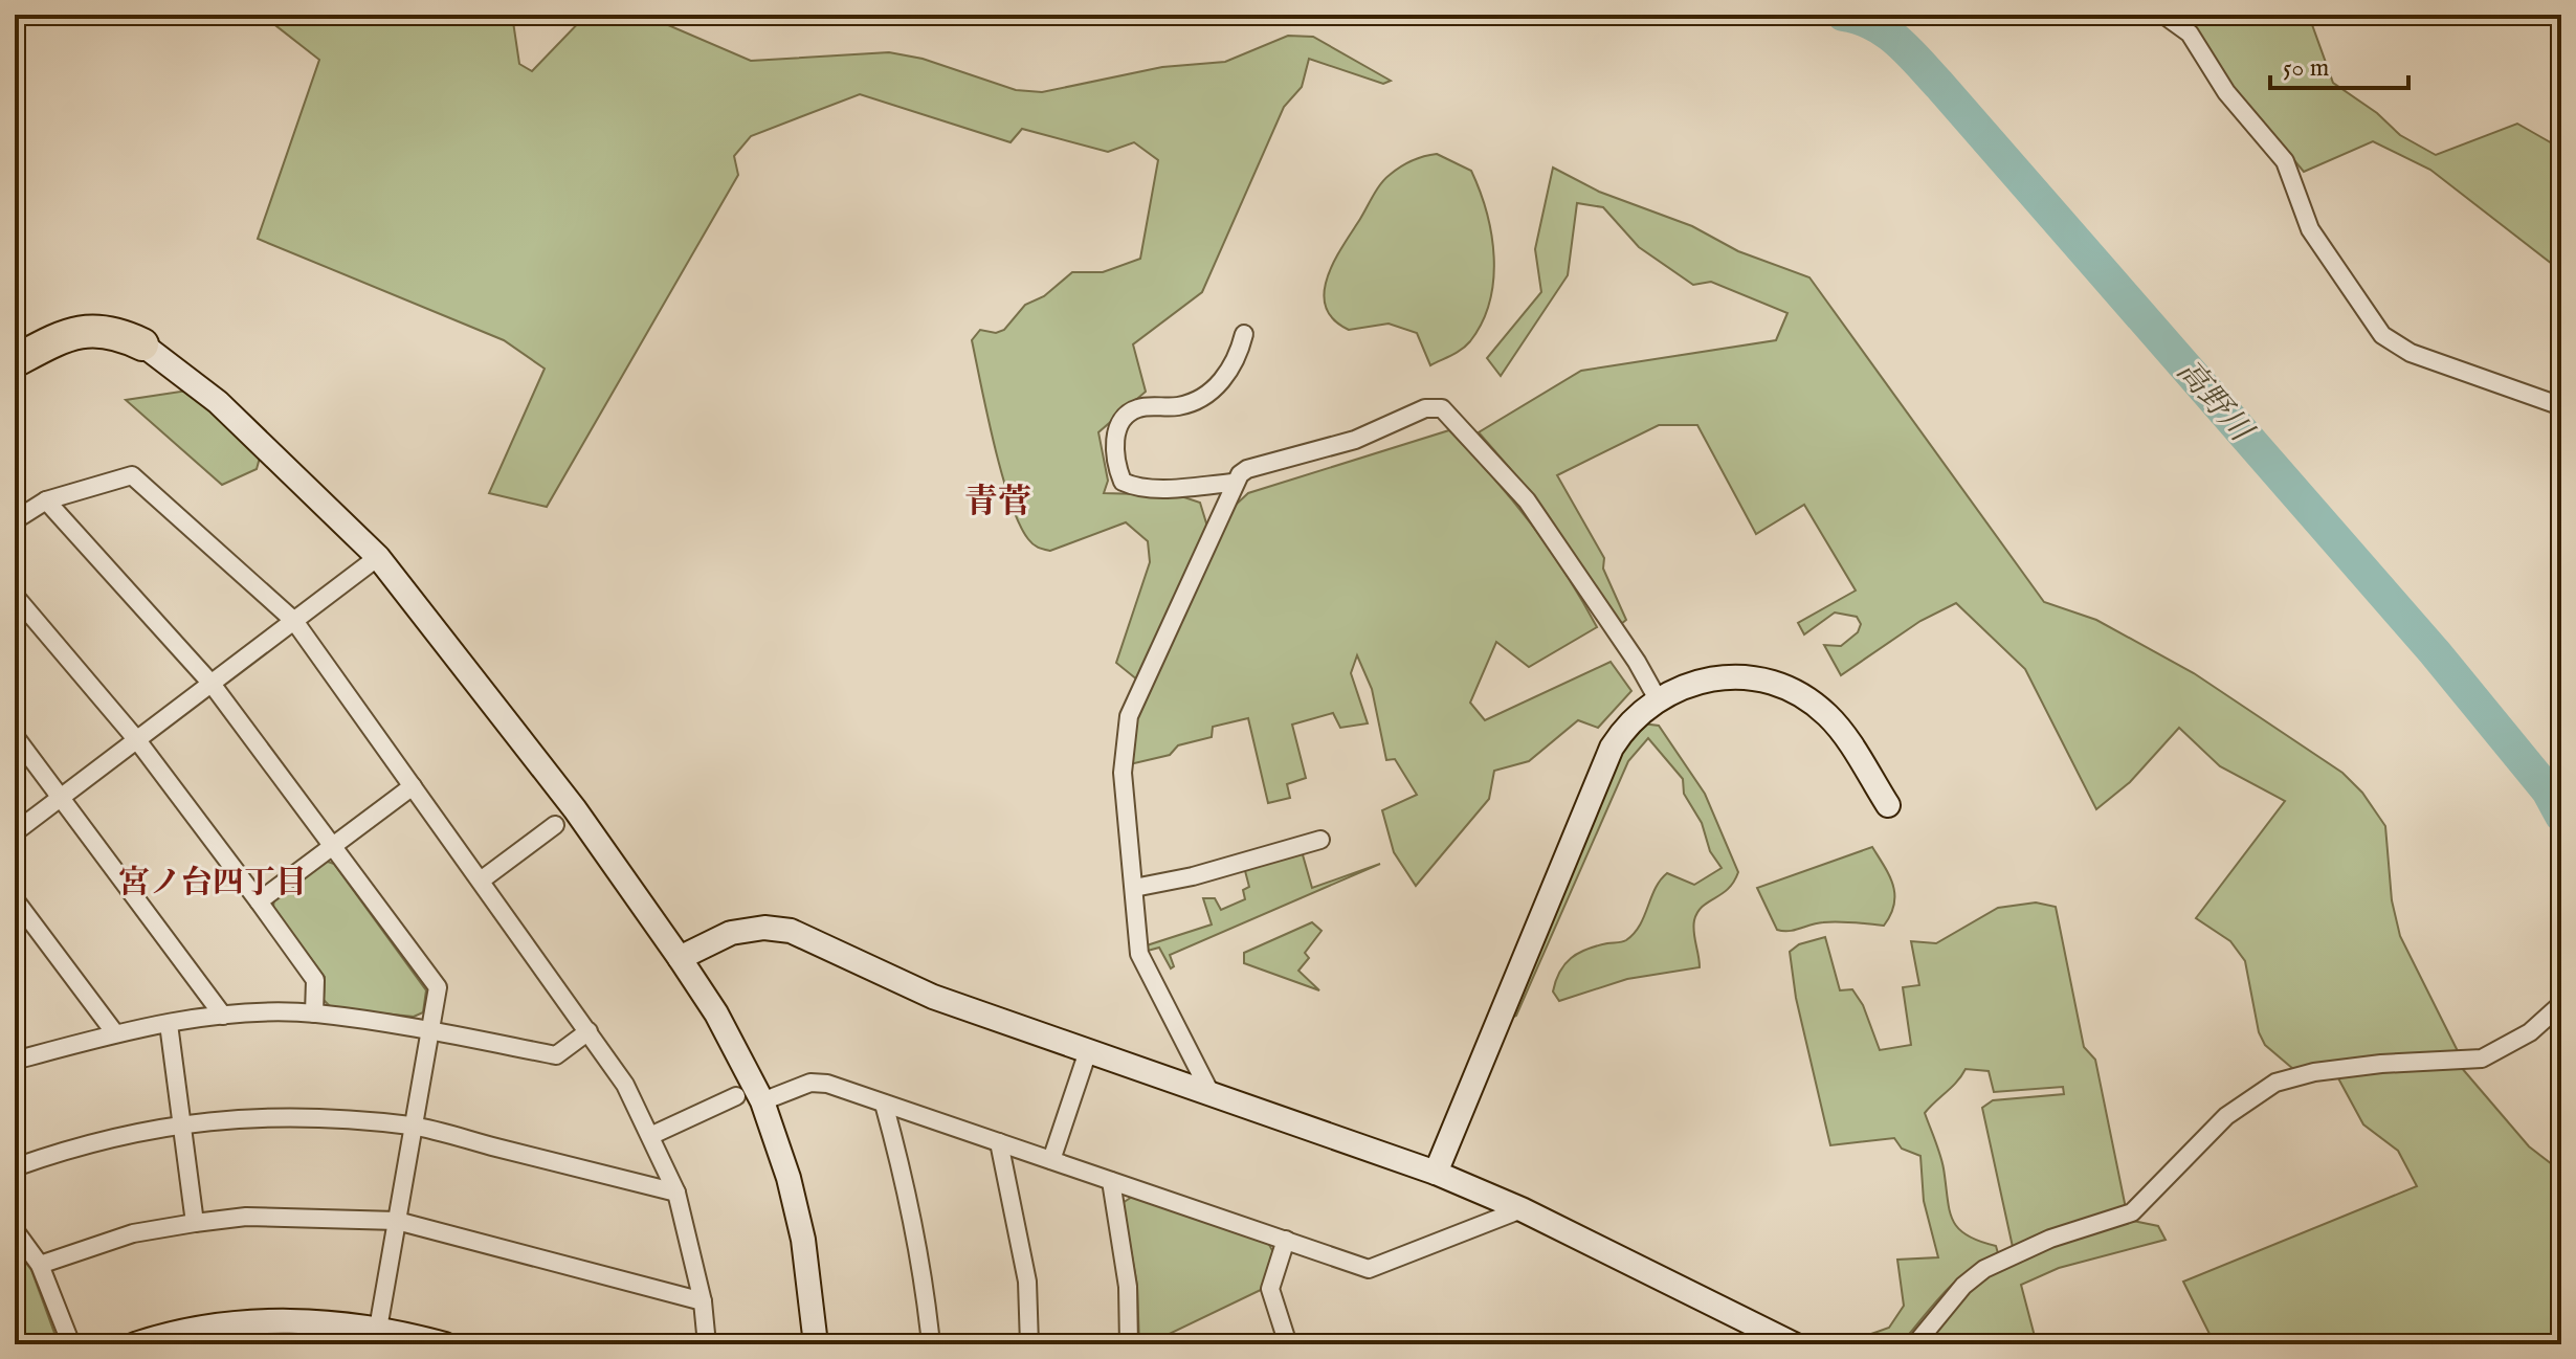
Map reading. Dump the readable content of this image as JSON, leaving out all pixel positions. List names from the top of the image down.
{
  "districts": ["青菅", "宮ノ台四丁目"],
  "water": ["高野川"],
  "scale_bar": "50 m"
}
